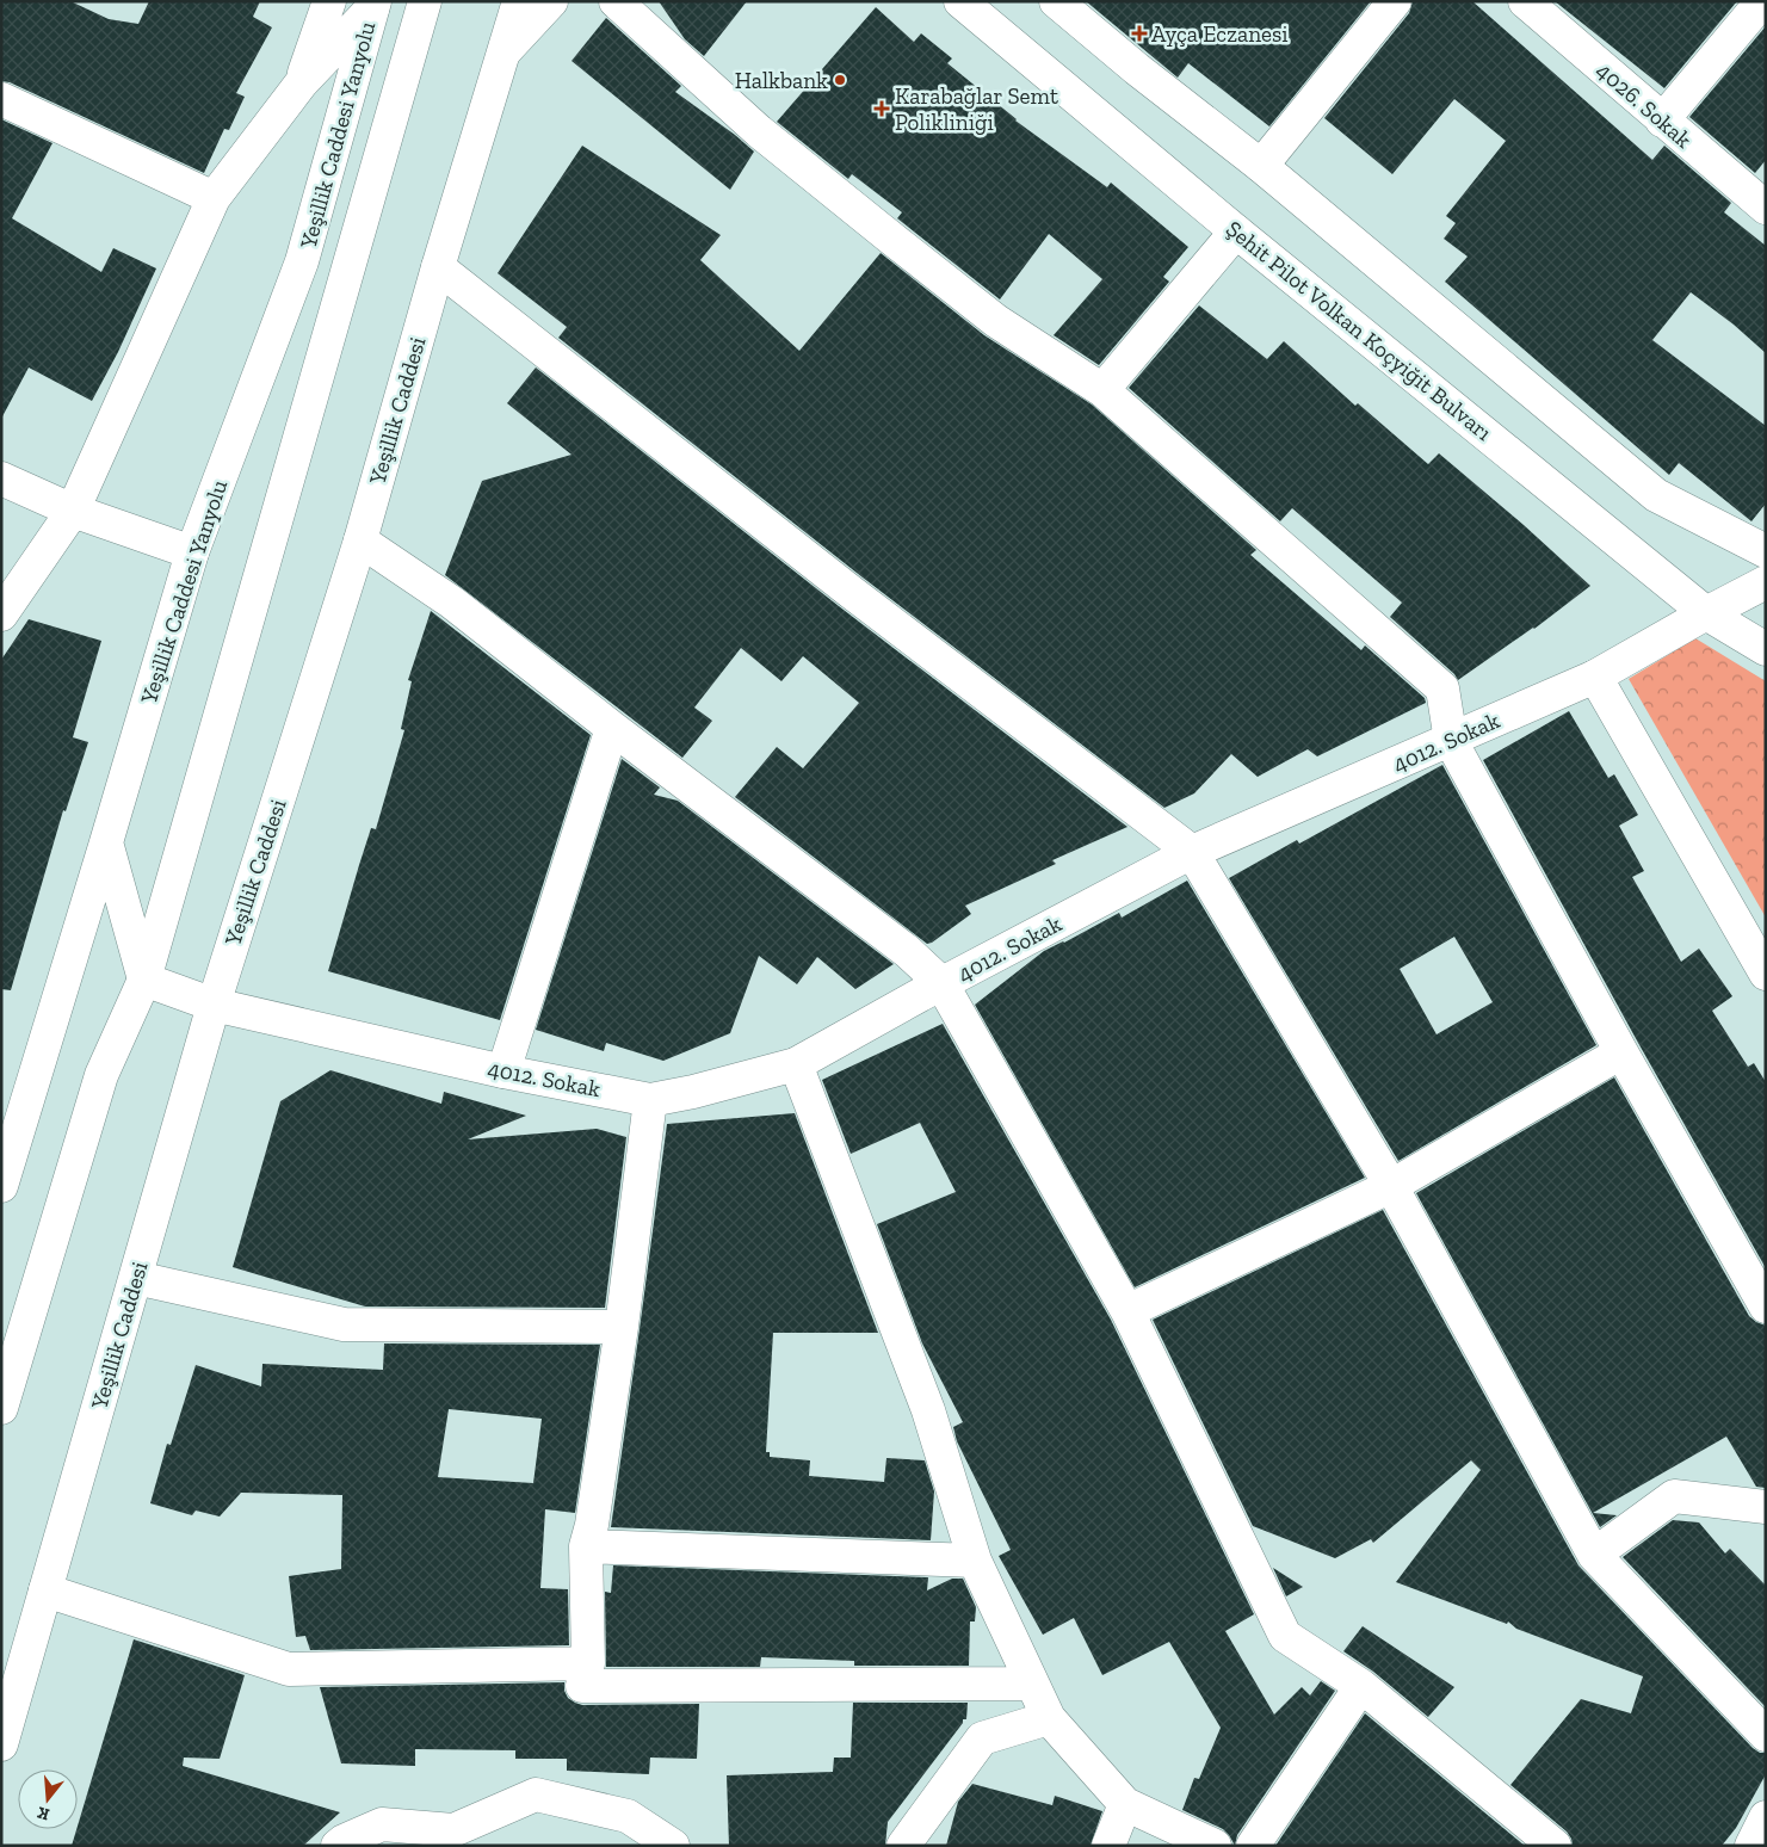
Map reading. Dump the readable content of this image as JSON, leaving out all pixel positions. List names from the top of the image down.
{
  "streets": {
    "main road": [
      "4026. Sokak",
      "Yeşillik Caddesi Yanyolu",
      "Şehit Pilot Volkan Koçyiğit Bulvarı",
      "Yeşillik Caddesi",
      "4012. Sokak"
    ]
  },
  "crossings": [
    ["Şehit Pilot Volkan Koçyiğit Bulvarı", "4012. Sokak"],
    ["Yeşillik Caddesi", "4012. Sokak"]
  ],
  "places": {
    "health": ["Ayça Eczanesi", "Karabağlar Semt Polikliniği"],
    "other": ["Halkbank"]
  },
  "north": "bottom"
}
